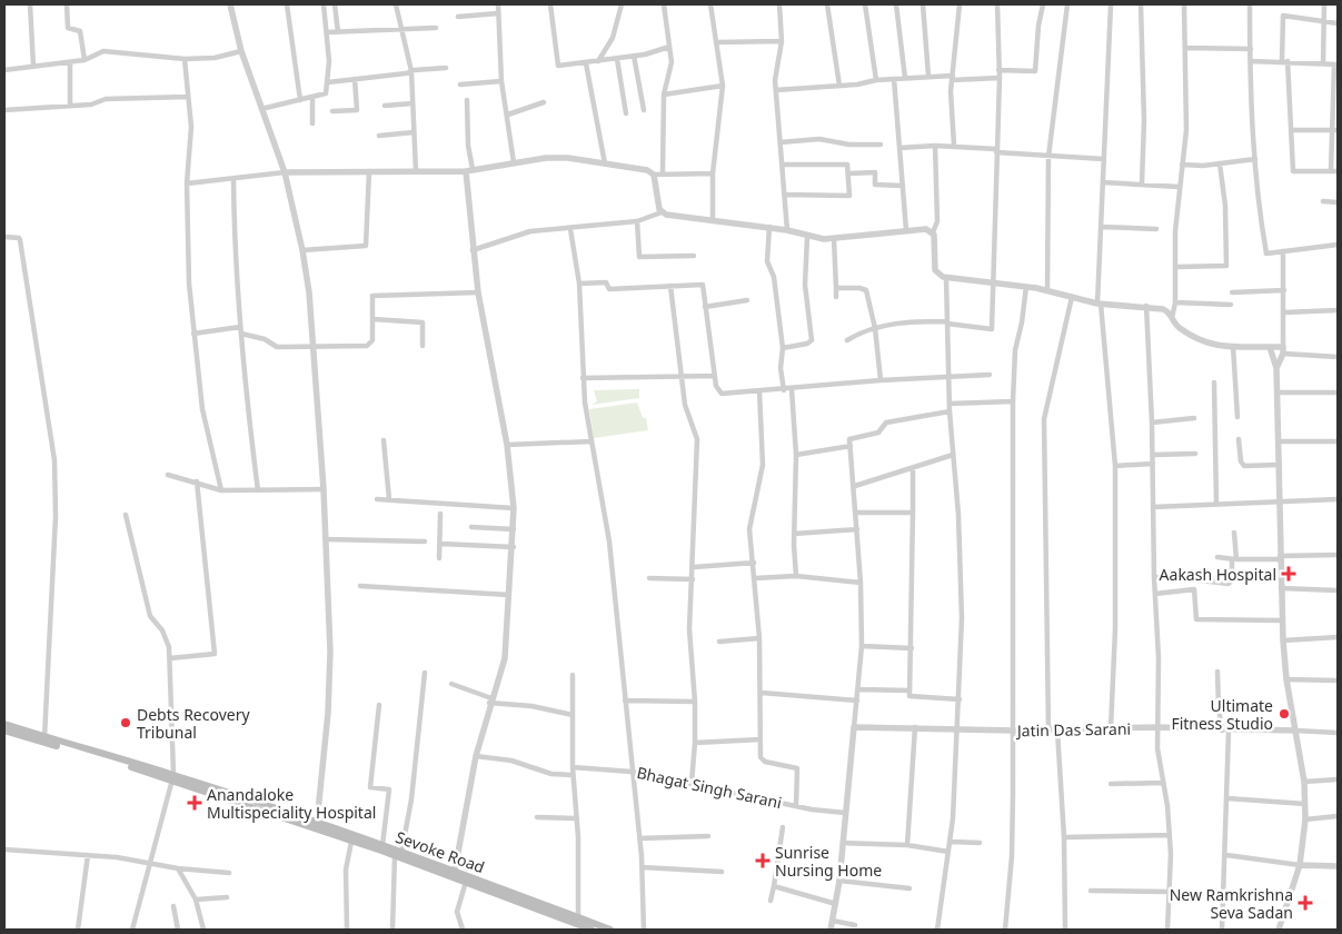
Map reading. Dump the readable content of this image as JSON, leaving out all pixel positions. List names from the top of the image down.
{
  "streets": {
    "main road": ["Sevoke Road"],
    "street": ["Jatin Das Sarani", "Bhagat Singh Sarani"]
  },
  "places": {
    "health": [
      "Aakash Hospital",
      "Anandaloke Multispeciality Hospital",
      "Sunrise Nursing Home",
      "New Ramkrishna Seva Sadan"
    ],
    "other": ["Ultimate Fitness Studio", "Debts Recovery Tribunal"]
  }
}
